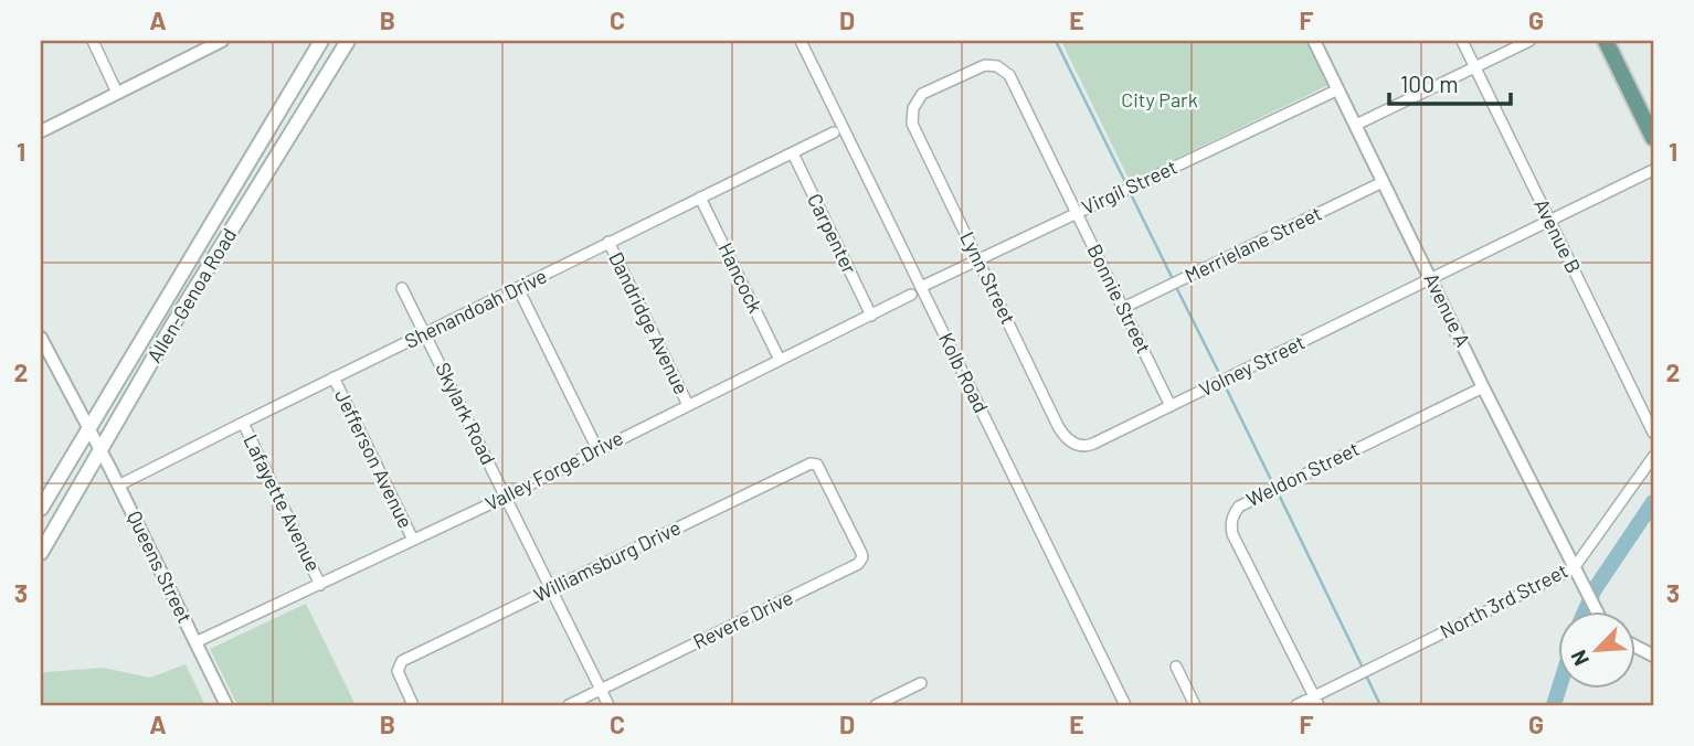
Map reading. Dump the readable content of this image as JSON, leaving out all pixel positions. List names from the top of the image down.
{
  "streets": {
    "main road": ["Allen-Genoa Road"],
    "street": [
      "Virgil Street",
      "Carpenter",
      "Avenue B",
      "Merrielane Street",
      "Hancock",
      "Lynn Street",
      "Bonnie Street",
      "Shenandoah Drive",
      "Avenue A",
      "Dandridge Avenue",
      "Volney Street",
      "Kolb Road",
      "Skylark Road",
      "Jefferson Avenue",
      "Valley Forge Drive",
      "Weldon Street",
      "Lafayette Avenue",
      "Williamsburg Drive",
      "Queens Street",
      "North 3rd Street",
      "Revere Drive"
    ]
  },
  "crossings": [
    ["Virgil Street", "Lynn Street"],
    ["Virgil Street", "Bonnie Street"],
    ["Virgil Street", "Avenue A"],
    ["Virgil Street", "Kolb Road"],
    ["Carpenter", "Shenandoah Drive"],
    ["Carpenter", "Valley Forge Drive"],
    ["Avenue B", "Volney Street"],
    ["Merrielane Street", "Bonnie Street"],
    ["Merrielane Street", "Avenue A"],
    ["Hancock", "Shenandoah Drive"],
    ["Hancock", "Valley Forge Drive"],
    ["Lynn Street", "Bonnie Street"],
    ["Lynn Street", "Volney Street"],
    ["Allen-Genoa Road", "Queens Street"],
    ["Bonnie Street", "Volney Street"],
    ["Shenandoah Drive", "Dandridge Avenue"],
    ["Shenandoah Drive", "Skylark Road"],
    ["Shenandoah Drive", "Jefferson Avenue"],
    ["Shenandoah Drive", "Lafayette Avenue"],
    ["Shenandoah Drive", "Queens Street"],
    ["Avenue A", "Volney Street"],
    ["Avenue A", "Weldon Street"],
    ["Avenue A", "North 3rd Street"],
    ["Dandridge Avenue", "Valley Forge Drive"],
    ["Skylark Road", "Valley Forge Drive"],
    ["Skylark Road", "Williamsburg Drive"],
    ["Skylark Road", "Revere Drive"],
    ["Jefferson Avenue", "Valley Forge Drive"],
    ["Valley Forge Drive", "Lafayette Avenue"],
    ["Valley Forge Drive", "Queens Street"],
    ["Weldon Street", "North 3rd Street"],
    ["Williamsburg Drive", "Revere Drive"]
  ],
  "parks": ["City Park"],
  "scale_bar": "100 m",
  "north": "bottom left",
  "grid": {
    "columns": [
      "A",
      "B",
      "C",
      "D",
      "E",
      "F",
      "G"
    ],
    "rows": ["1", "2", "3"]
  }
}
